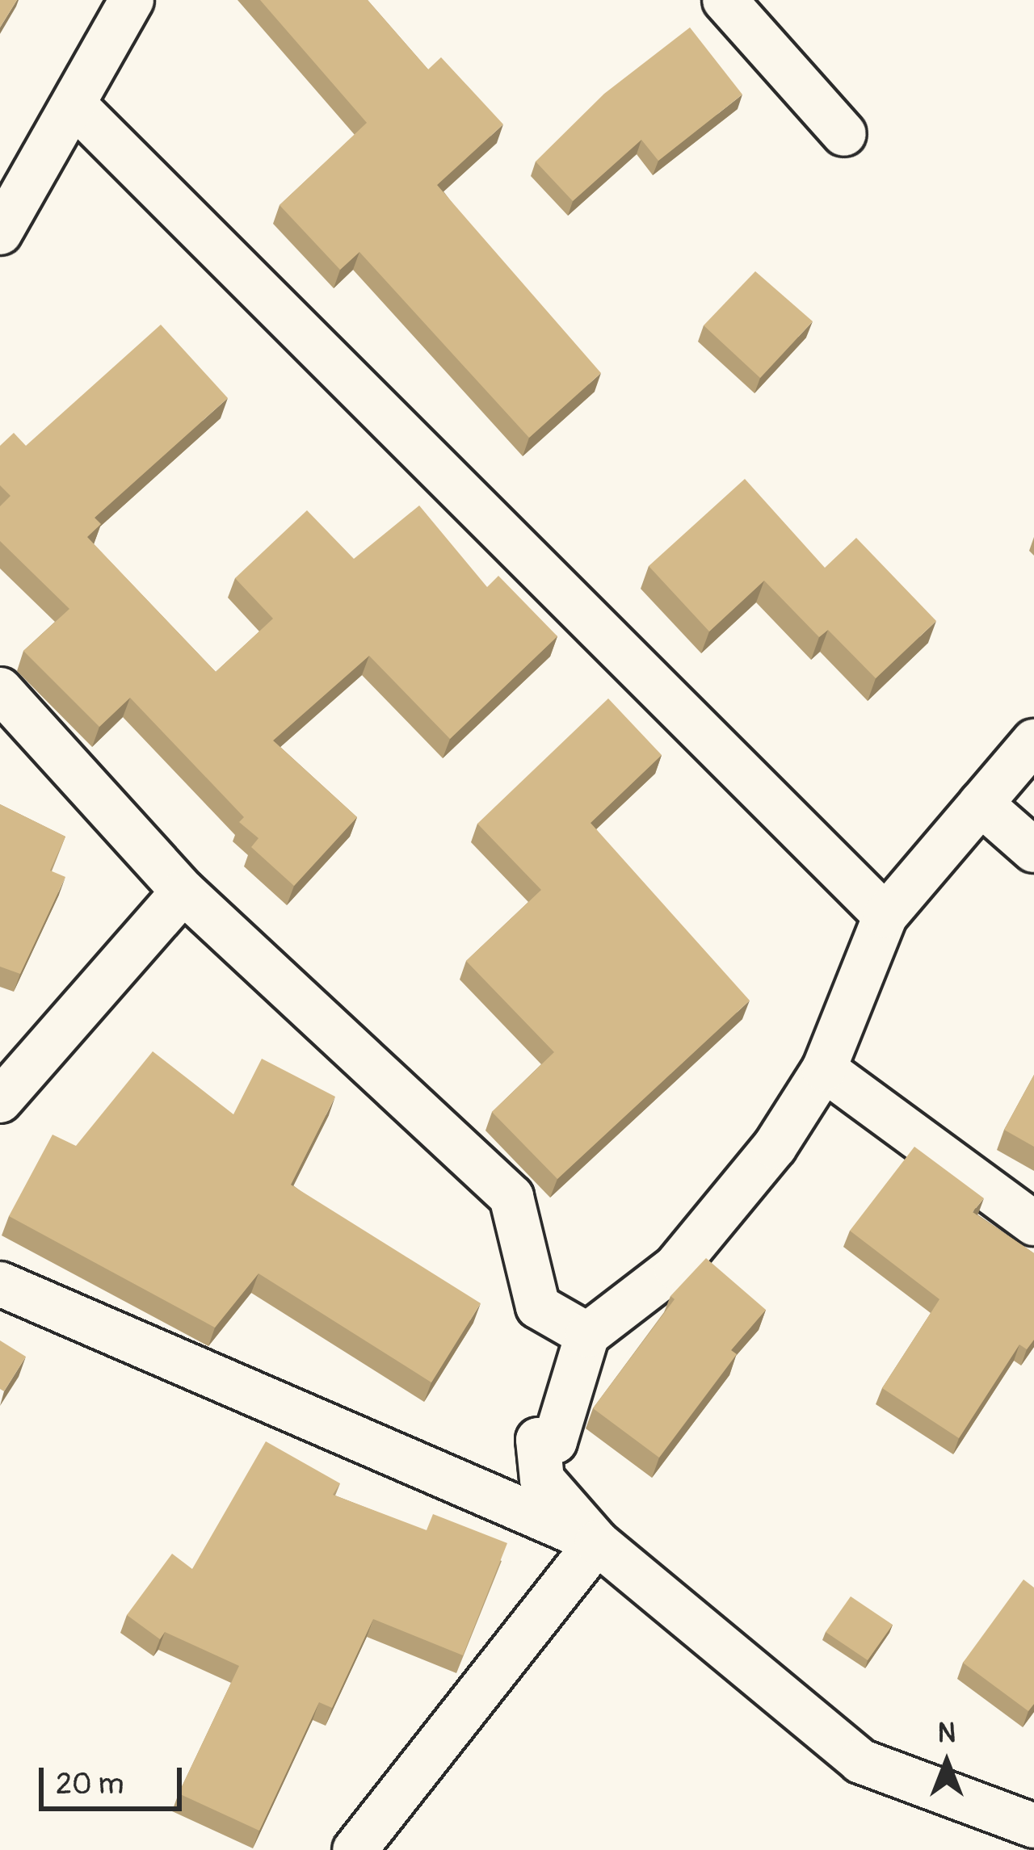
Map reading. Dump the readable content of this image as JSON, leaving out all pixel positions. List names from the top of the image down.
{
  "scale_bar": "20 m",
  "north": "top"
}
